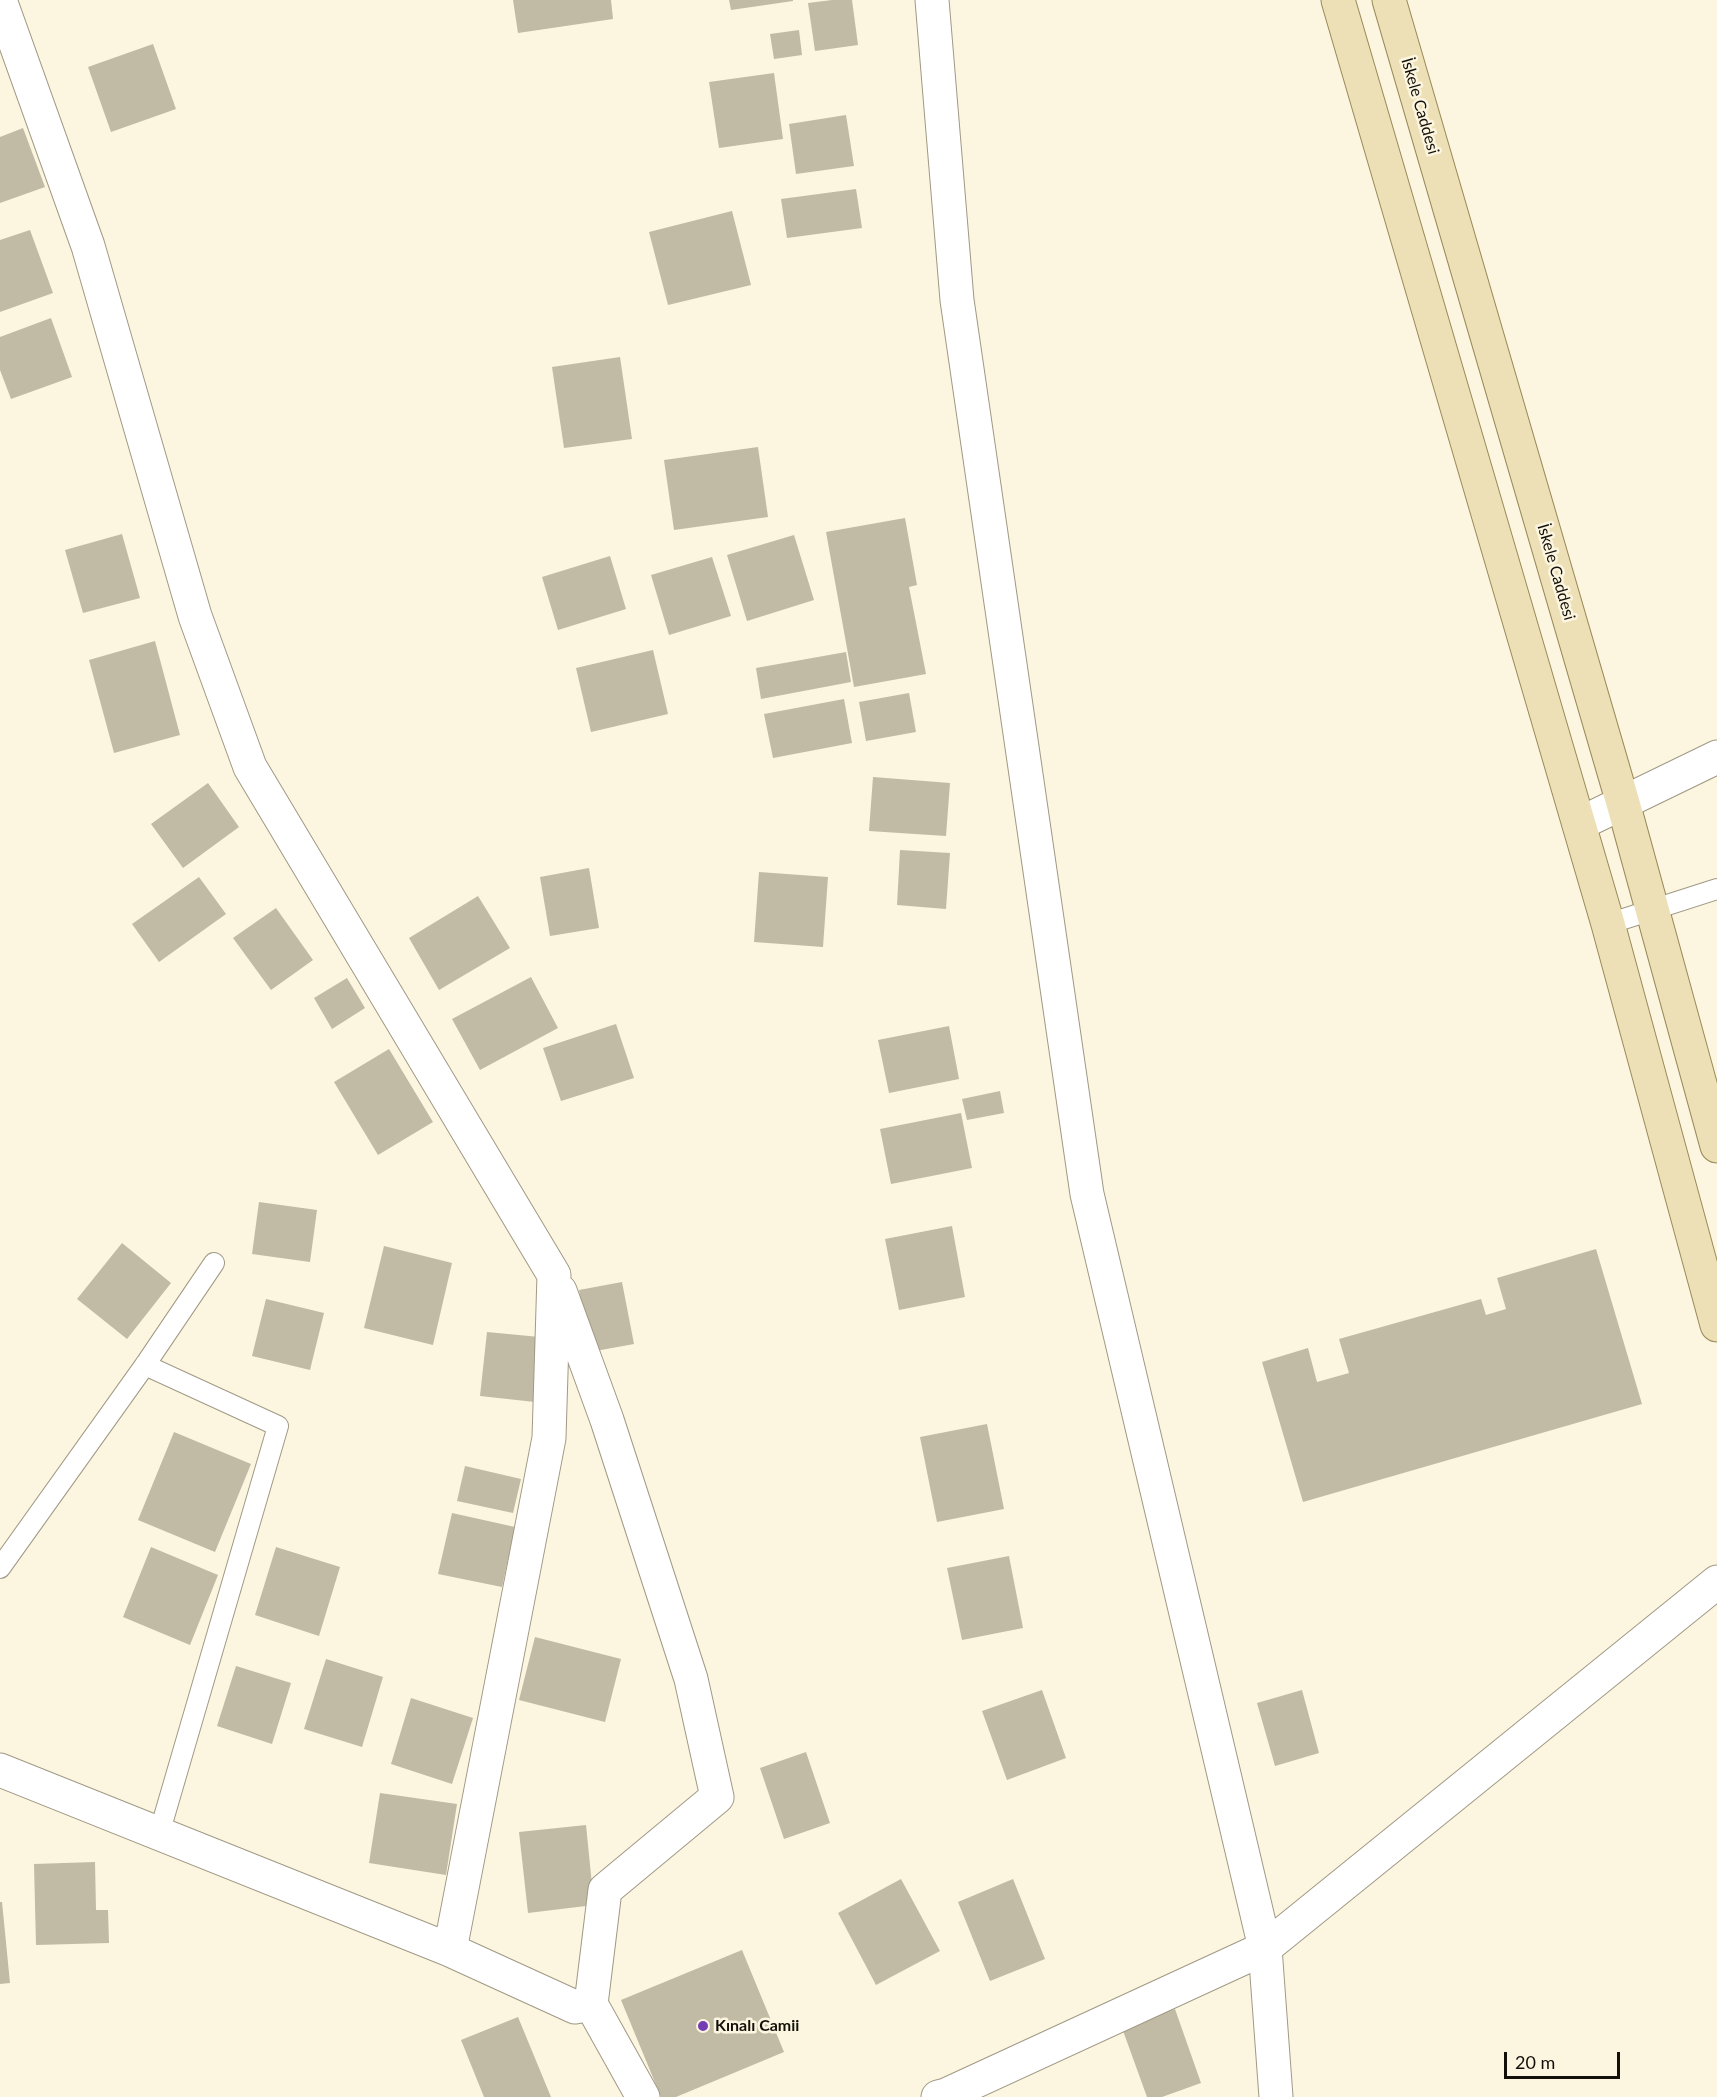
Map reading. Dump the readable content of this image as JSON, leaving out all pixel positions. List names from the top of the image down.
{
  "streets": {
    "main road": ["İskele Caddesi"]
  },
  "places": ["Kınalı Camii"],
  "scale_bar": "20 m"
}
